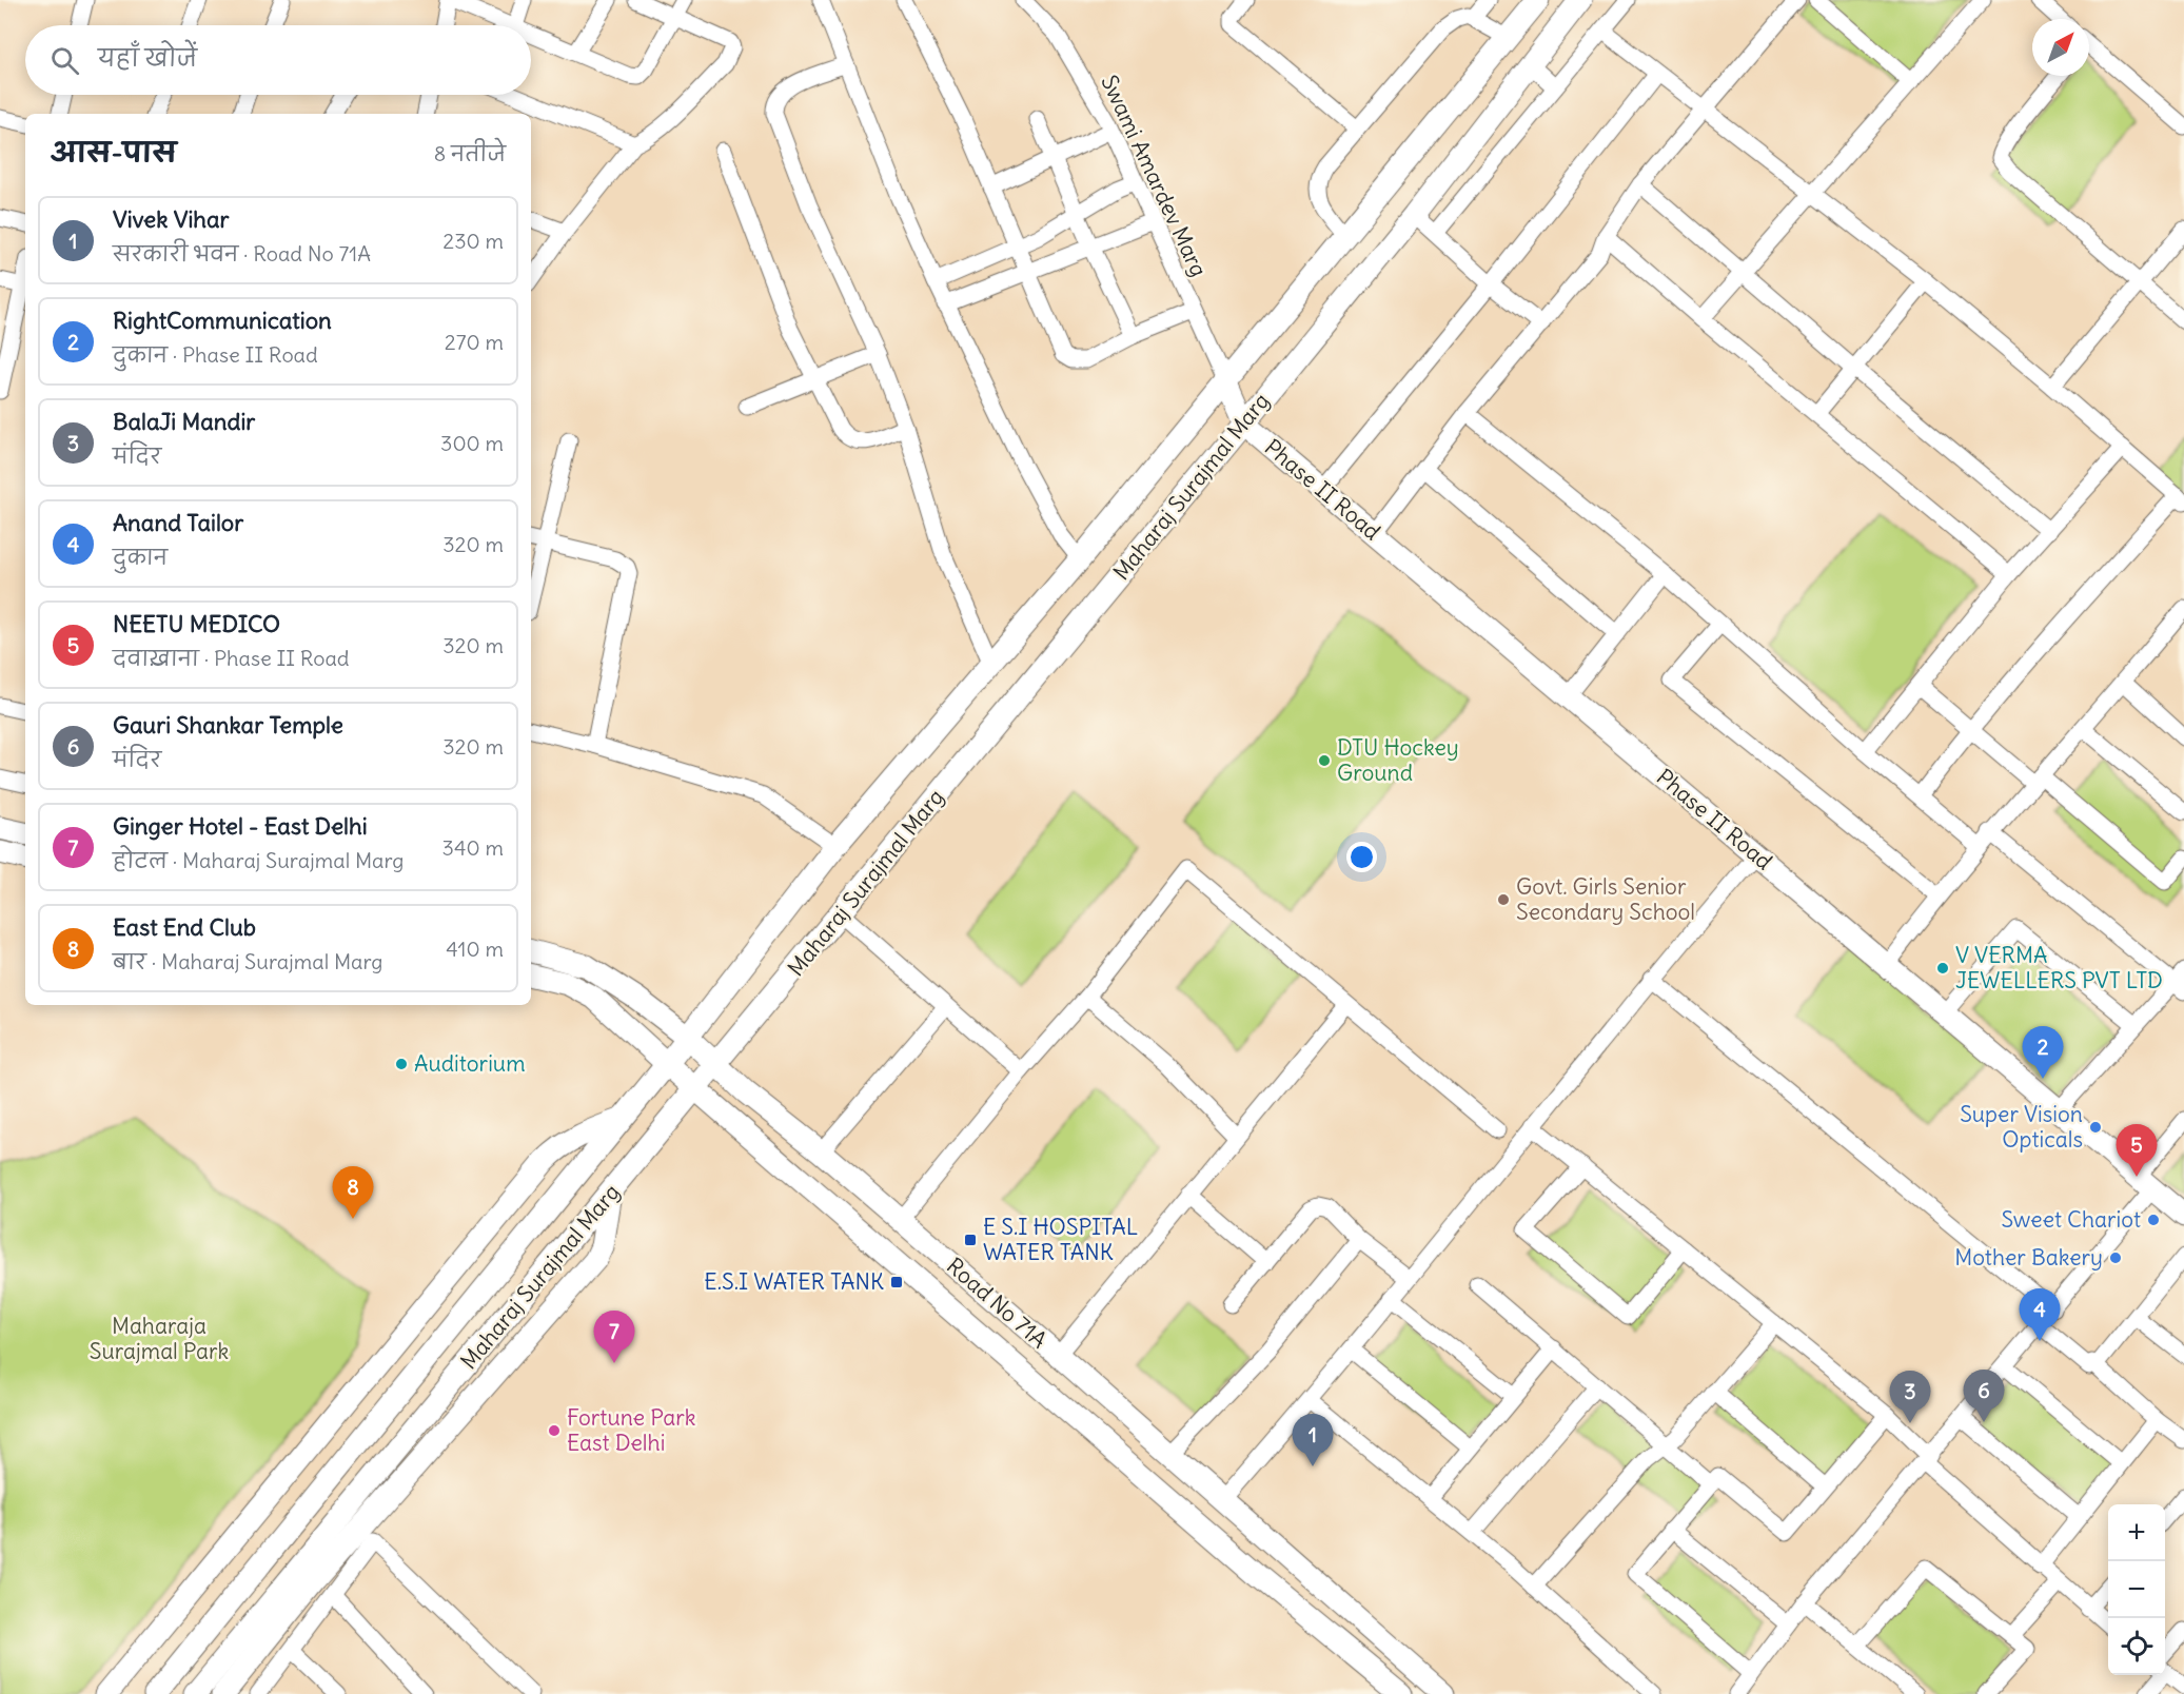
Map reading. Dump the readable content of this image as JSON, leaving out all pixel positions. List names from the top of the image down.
{
  "streets": {
    "street": [
      "Swami Amardev Marg",
      "Maharaj Surajmal Marg",
      "Phase II Road",
      "Road No 71A"
    ]
  },
  "crossings": [
    ["Swami Amardev Marg", "Maharaj Surajmal Marg"],
    ["Maharaj Surajmal Marg", "Phase II Road"],
    ["Maharaj Surajmal Marg", "Road No 71A"]
  ],
  "parks": ["Maharaja Surajmal Park"],
  "places": {
    "other": [
      "DTU Hockey Ground",
      "Govt. Girls Senior Secondary School",
      "V VERMA JEWELLERS PVT LTD",
      "Auditorium",
      "Super Vision Opticals",
      "Sweet Chariot",
      "Mother Bakery",
      "Fortune Park East Delhi"
    ],
    "transit": ["E S.I HOSPITAL WATER TANK", "E.S.I WATER TANK"]
  },
  "north": "top right",
  "page": {
    "search": "यहाँ खोजें",
    "heading": ["आस-पास", "8 नतीजे"],
    "list": [
      {
        "mark": "1",
        "name": "Vivek Vihar",
        "note": "सरकारी भवन · Road No 71A",
        "value": "230 m"
      },
      {
        "mark": "2",
        "name": "RightCommunication",
        "note": "दुकान · Phase II Road",
        "value": "270 m"
      },
      {
        "mark": "3",
        "name": "BalaJi Mandir",
        "note": "मंदिर",
        "value": "300 m"
      },
      {
        "mark": "4",
        "name": "Anand Tailor",
        "note": "दुकान",
        "value": "320 m"
      },
      {
        "mark": "5",
        "name": "NEETU MEDICO",
        "note": "दवाख़ाना · Phase II Road",
        "value": "320 m"
      },
      {
        "mark": "6",
        "name": "Gauri Shankar Temple",
        "note": "मंदिर",
        "value": "320 m"
      },
      {
        "mark": "7",
        "name": "Ginger Hotel - East Delhi",
        "note": "होटल · Maharaj Surajmal Marg",
        "value": "340 m"
      },
      {
        "mark": "8",
        "name": "East End Club",
        "note": "बार · Maharaj Surajmal Marg",
        "value": "410 m"
      }
    ],
    "pins": [
      "2",
      "5",
      "8",
      "4",
      "7",
      "6",
      "3",
      "1"
    ],
    "map_buttons": ["+", "−"]
  }
}
